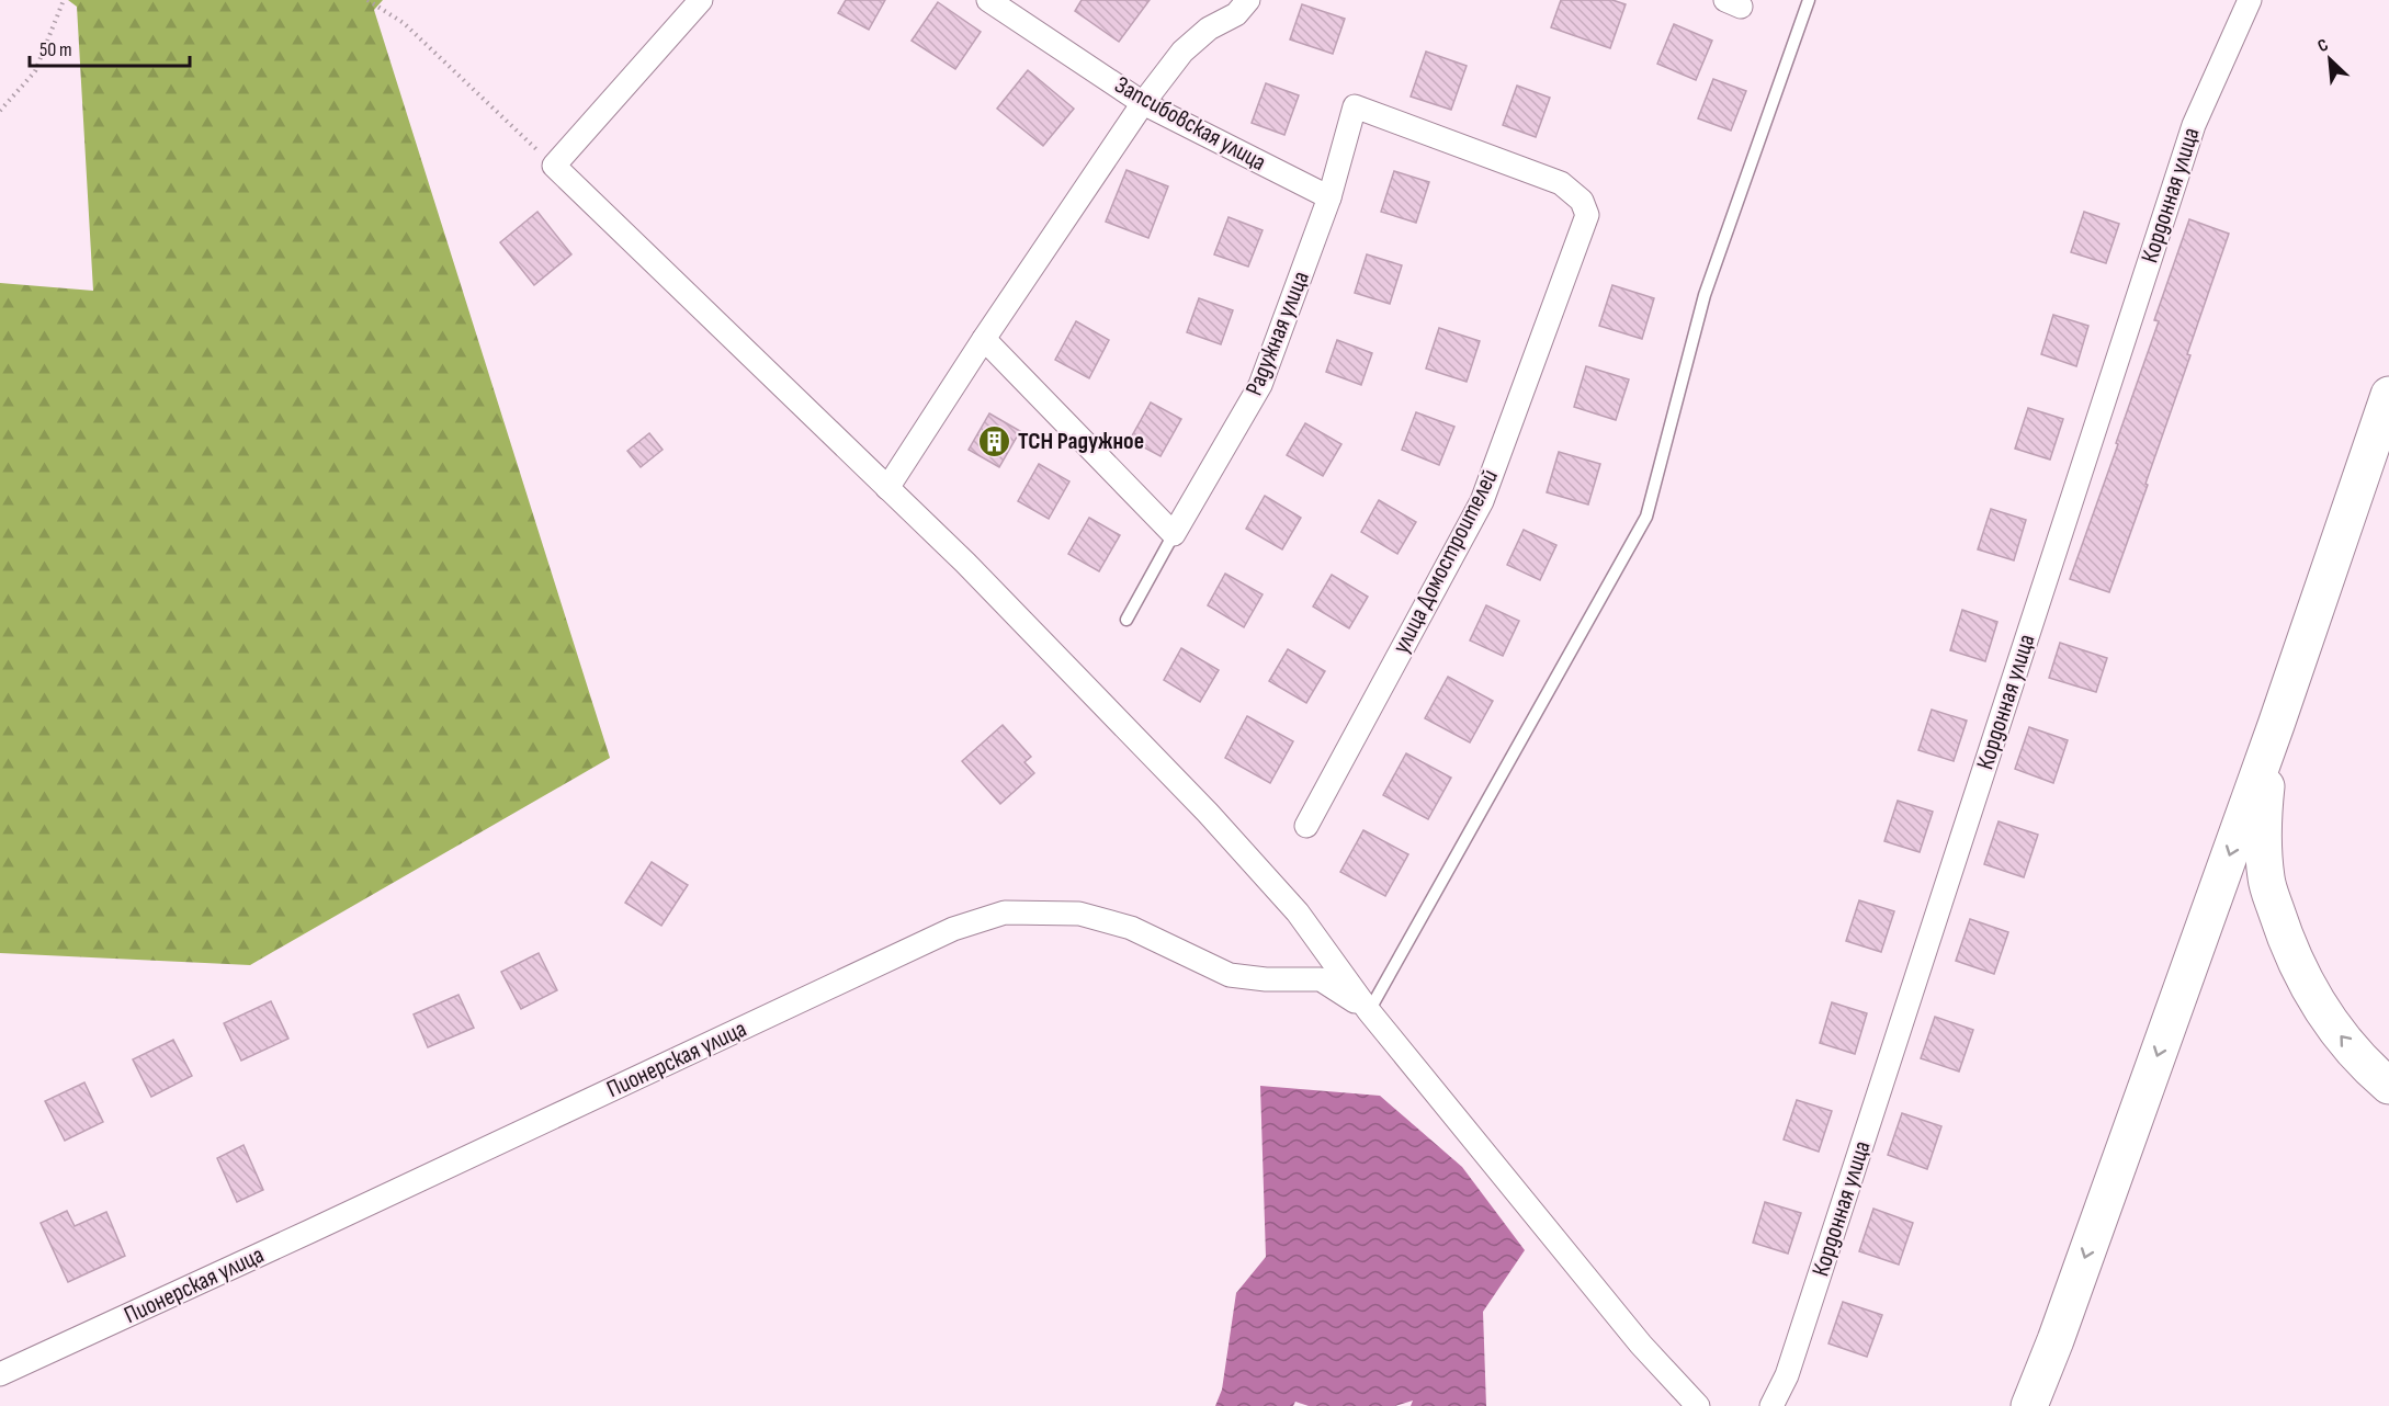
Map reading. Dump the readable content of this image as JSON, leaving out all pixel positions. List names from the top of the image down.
{
  "streets": {
    "street": [
      "Запсибовская улица",
      "Кордонная улица",
      "Радужная улица",
      "улица Домостроителей",
      "Пионерская улица"
    ]
  },
  "crossings": [
    ["Запсибовская улица", "Радужная улица"],
    ["Радужная улица", "улица Домостроителей"]
  ],
  "places": {
    "building": ["ТСН Радужное"]
  },
  "scale_bar": "50 m",
  "north": "top left"
}
